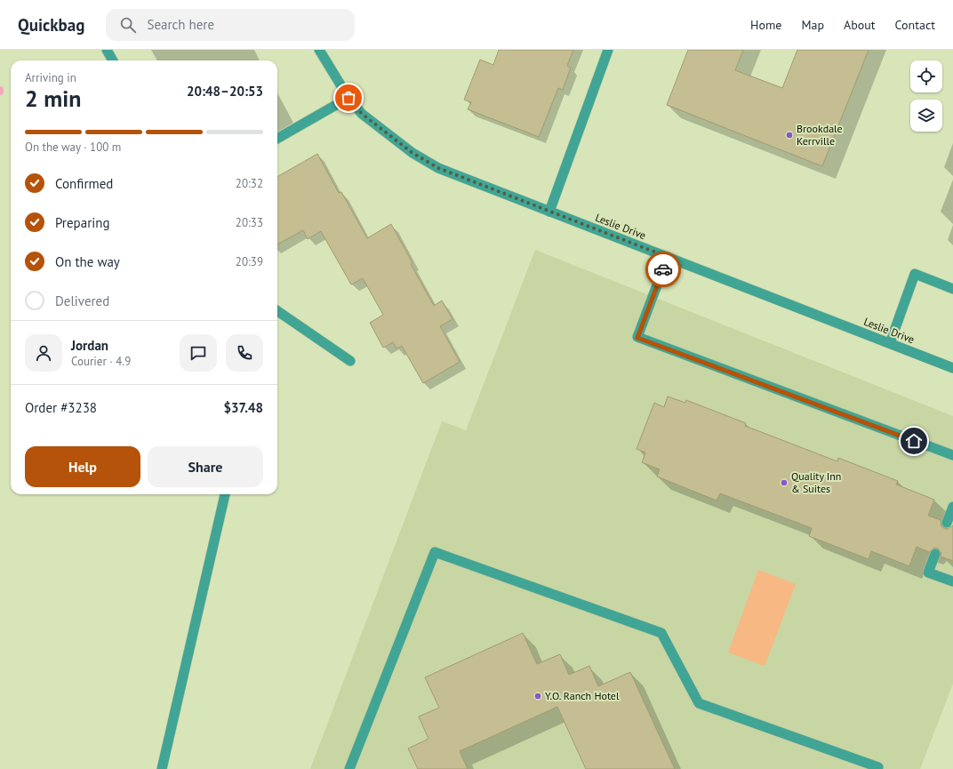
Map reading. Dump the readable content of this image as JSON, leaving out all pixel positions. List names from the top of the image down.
{
  "streets": {
    "street": ["Leslie Drive"]
  },
  "places": ["Brookdale Kerrville", "Quality Inn & Suites", "Y.O. Ranch Hotel"],
  "page": {
    "header": "Quickbag",
    "search": "Search here",
    "nav": [
      "Home",
      "Map",
      "About",
      "Contact"
    ],
    "heading": ["2 min", "Arriving in", "20:48–20:53"],
    "panel": [
      "Jordan",
      "Courier · 4.9",
      "Order #3238",
      "$37.48"
    ],
    "bar": "On the way · 100 m",
    "list": [
      ["Confirmed", "20:32"],
      ["Preparing", "20:33"],
      ["On the way", "20:39"],
      "Delivered"
    ],
    "buttons": ["Help", "Share"]
  }
}
